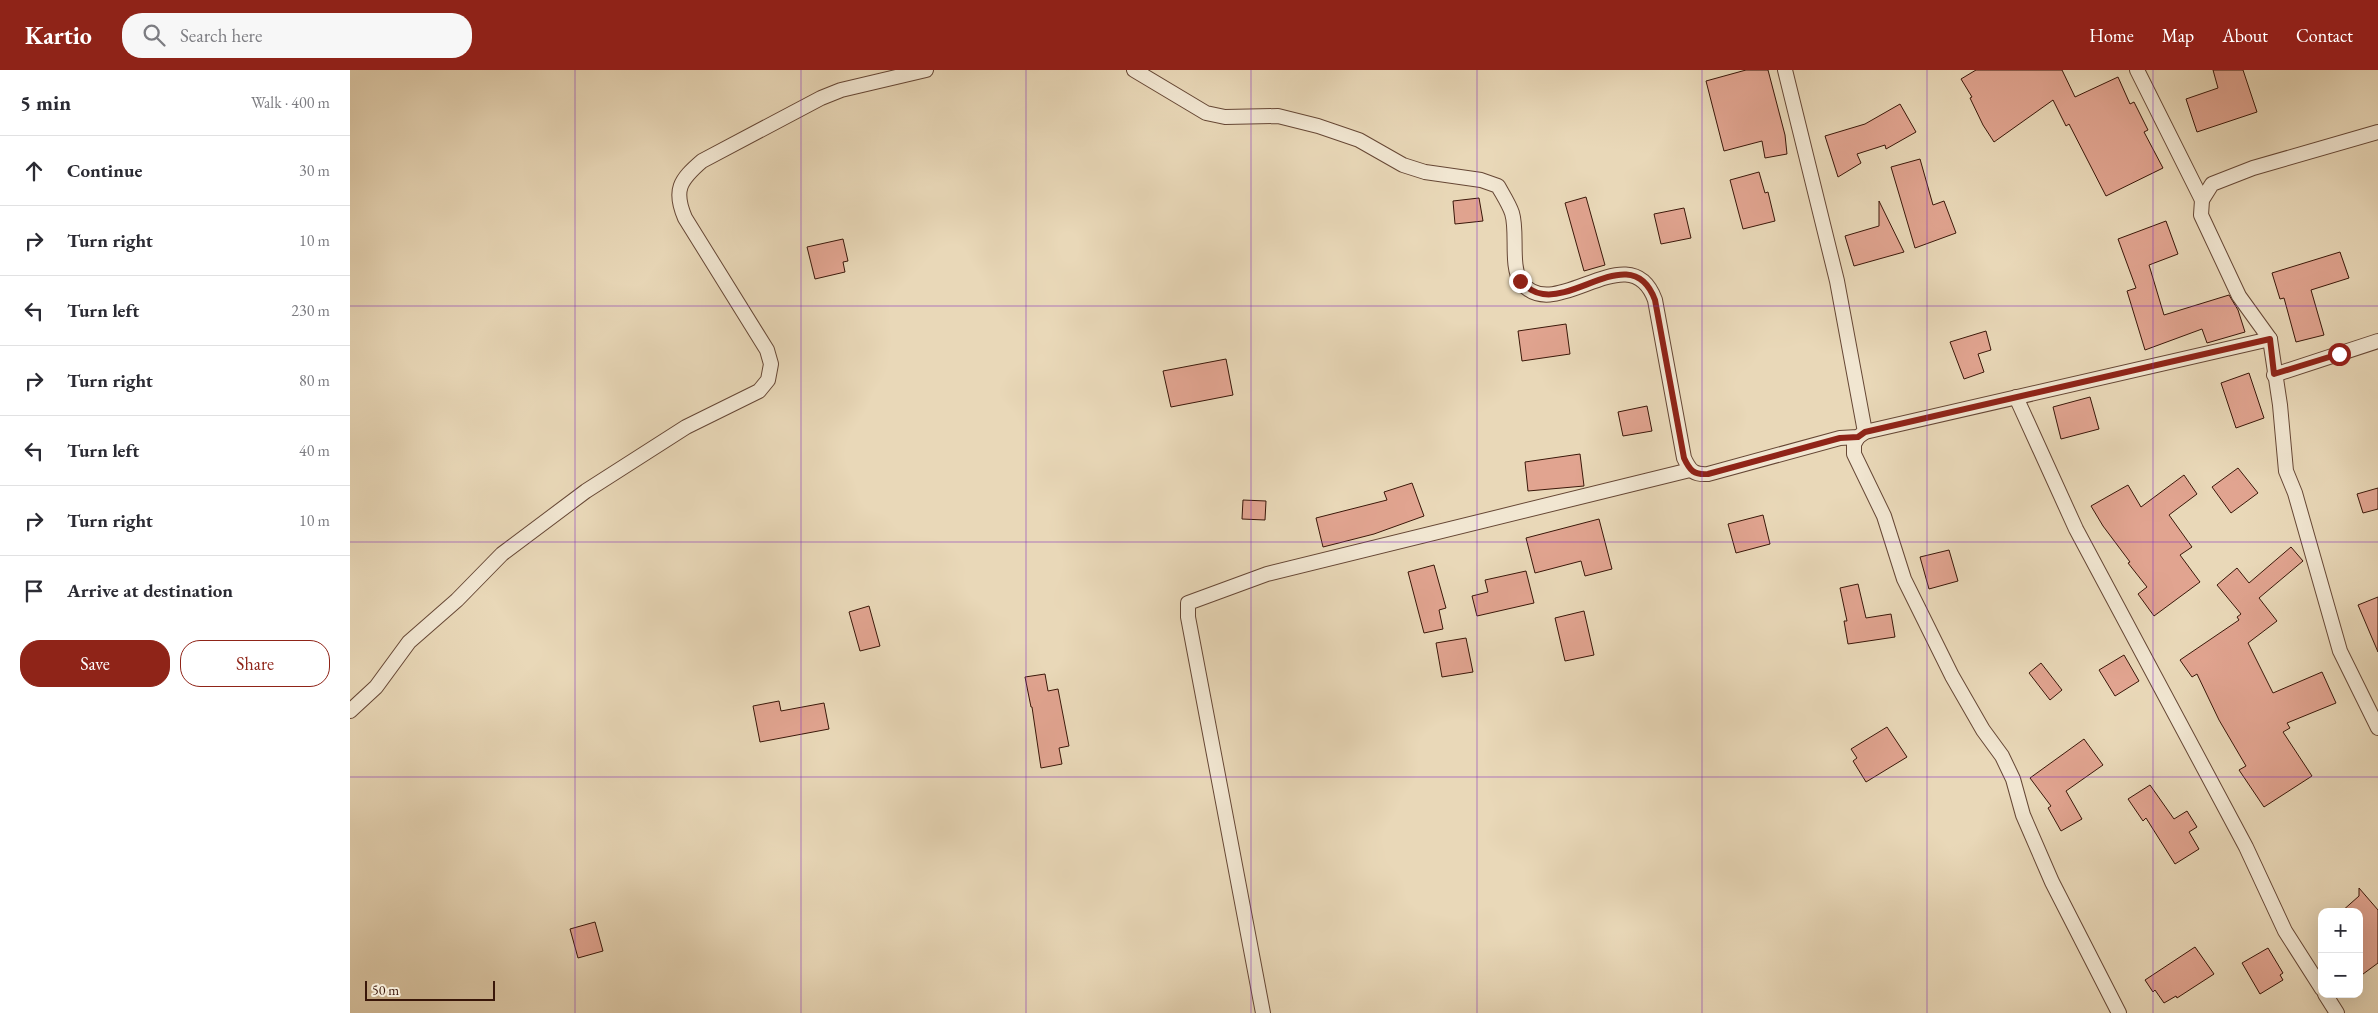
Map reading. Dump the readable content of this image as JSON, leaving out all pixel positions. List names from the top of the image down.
{
  "scale_bar": "50 m",
  "page": {
    "header": "Kartio",
    "search": "Search here",
    "nav": [
      "Home",
      "Map",
      "About",
      "Contact"
    ],
    "heading": ["5 min", "Walk · 400 m"],
    "list": [
      ["Continue", "30 m"],
      ["Turn right", "10 m"],
      ["Turn left", "230 m"],
      ["Turn right", "80 m"],
      ["Turn left", "40 m"],
      ["Turn right", "10 m"],
      "Arrive at destination"
    ],
    "buttons": ["Save", "Share"],
    "map_buttons": ["+", "−"],
    "scale": "50 m"
  }
}
